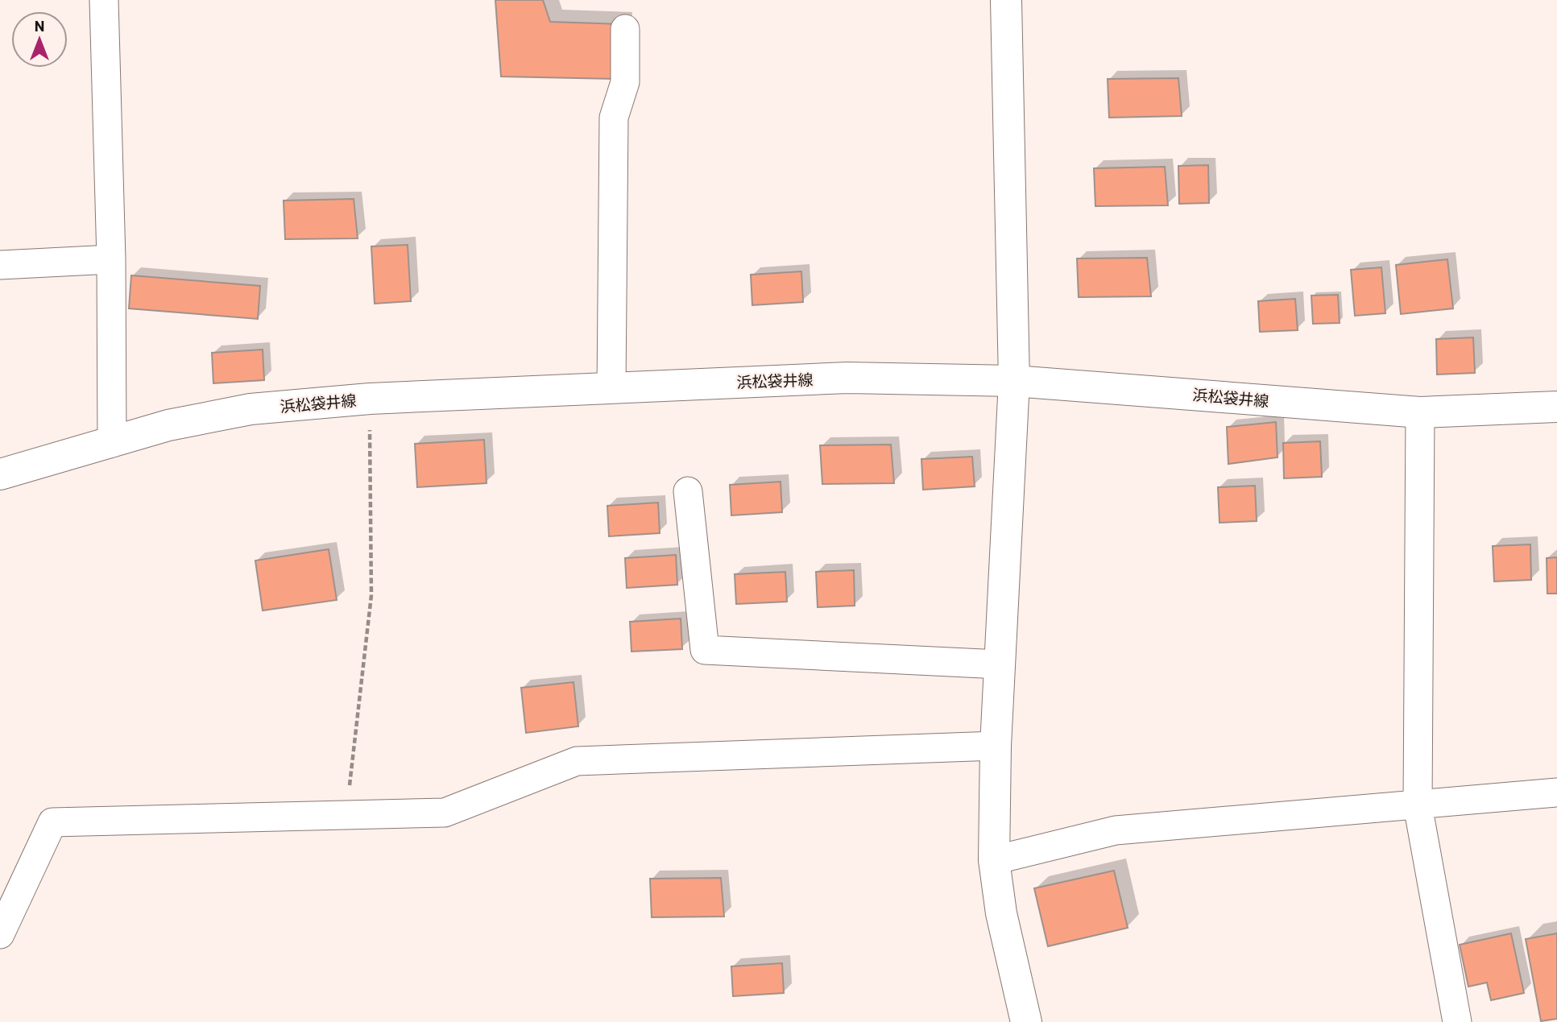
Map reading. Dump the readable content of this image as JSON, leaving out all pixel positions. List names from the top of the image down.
{
  "streets": {
    "main road": ["浜松袋井線"]
  },
  "north": "top"
}
